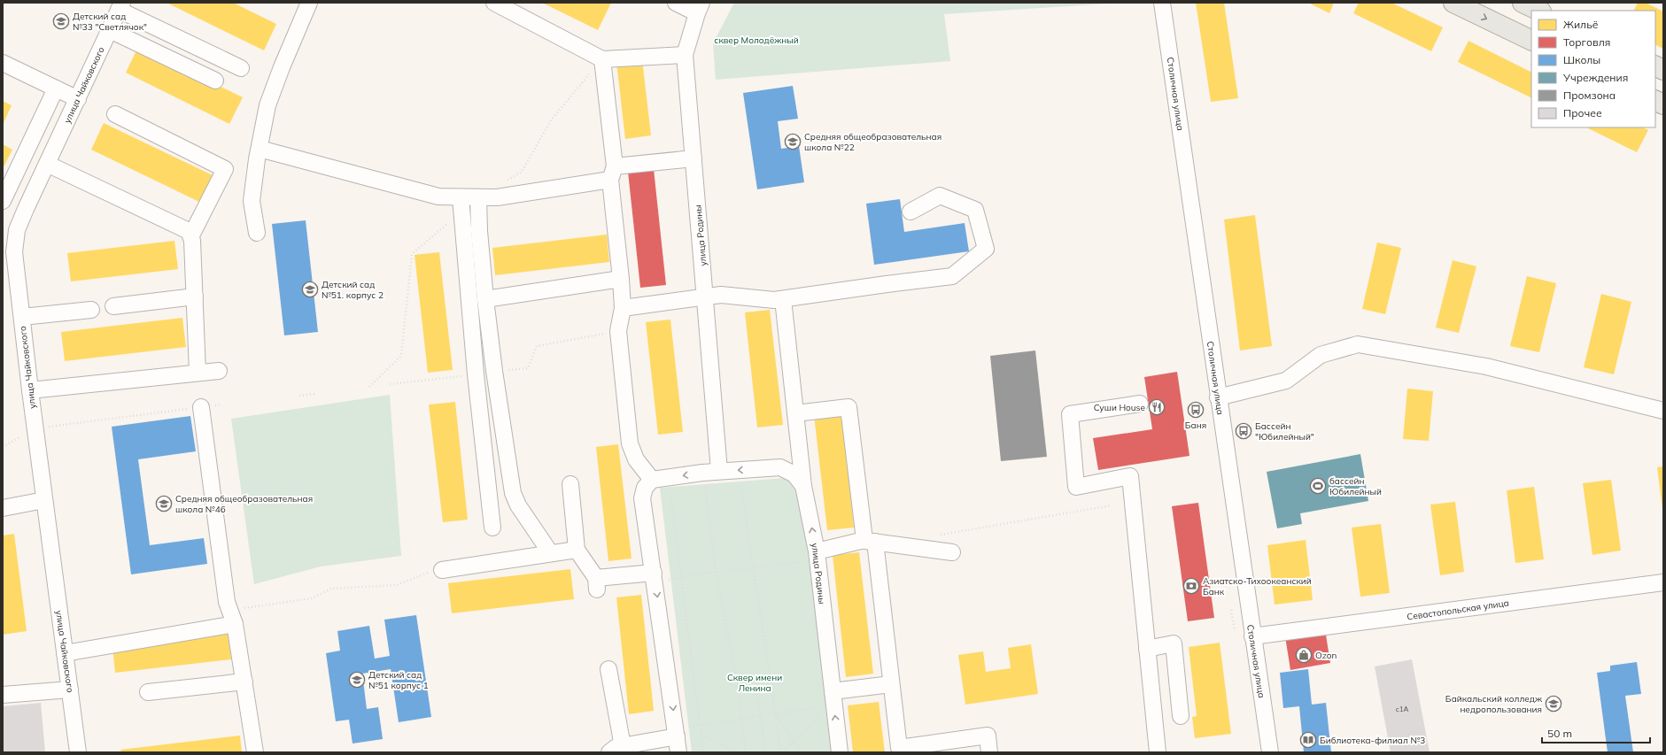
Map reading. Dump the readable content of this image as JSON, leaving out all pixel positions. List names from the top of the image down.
{
  "streets": {
    "street": [
      "улица Чайковского",
      "Столичная улица",
      "улица Родины",
      "Севастопольская улица"
    ]
  },
  "crossings": [
    ["Столичная улица", "Севастопольская улица"]
  ],
  "parks": ["сквер Молодёжный", "Сквер имени Ленина"],
  "places": {
    "school or university": [
      "Детский сад №33 \"Светлячок\"",
      "Средняя общеобразовательная школа №22",
      "Детский сад №51. корпус 2",
      "Средняя общеобразовательная школа №46",
      "Детский сад №51 корпус 1",
      "Байкальский колледж недропользования"
    ],
    "restaurant": ["Суши House"],
    "bus stop": ["Баня", "Бассейн \"Юбилейный\""],
    "sports": ["бассейн Юбилейный"],
    "bank": ["Азиатско-Тихоокеанский Банк"],
    "shop": ["Ozon"],
    "library": ["Библиотека-филиал №3"]
  },
  "house_numbers": ["с1А"],
  "legend": [
    "Жильё",
    "Торговля",
    "Школы",
    "Учреждения",
    "Промзона",
    "Прочее"
  ],
  "scale_bar": "50 m"
}
